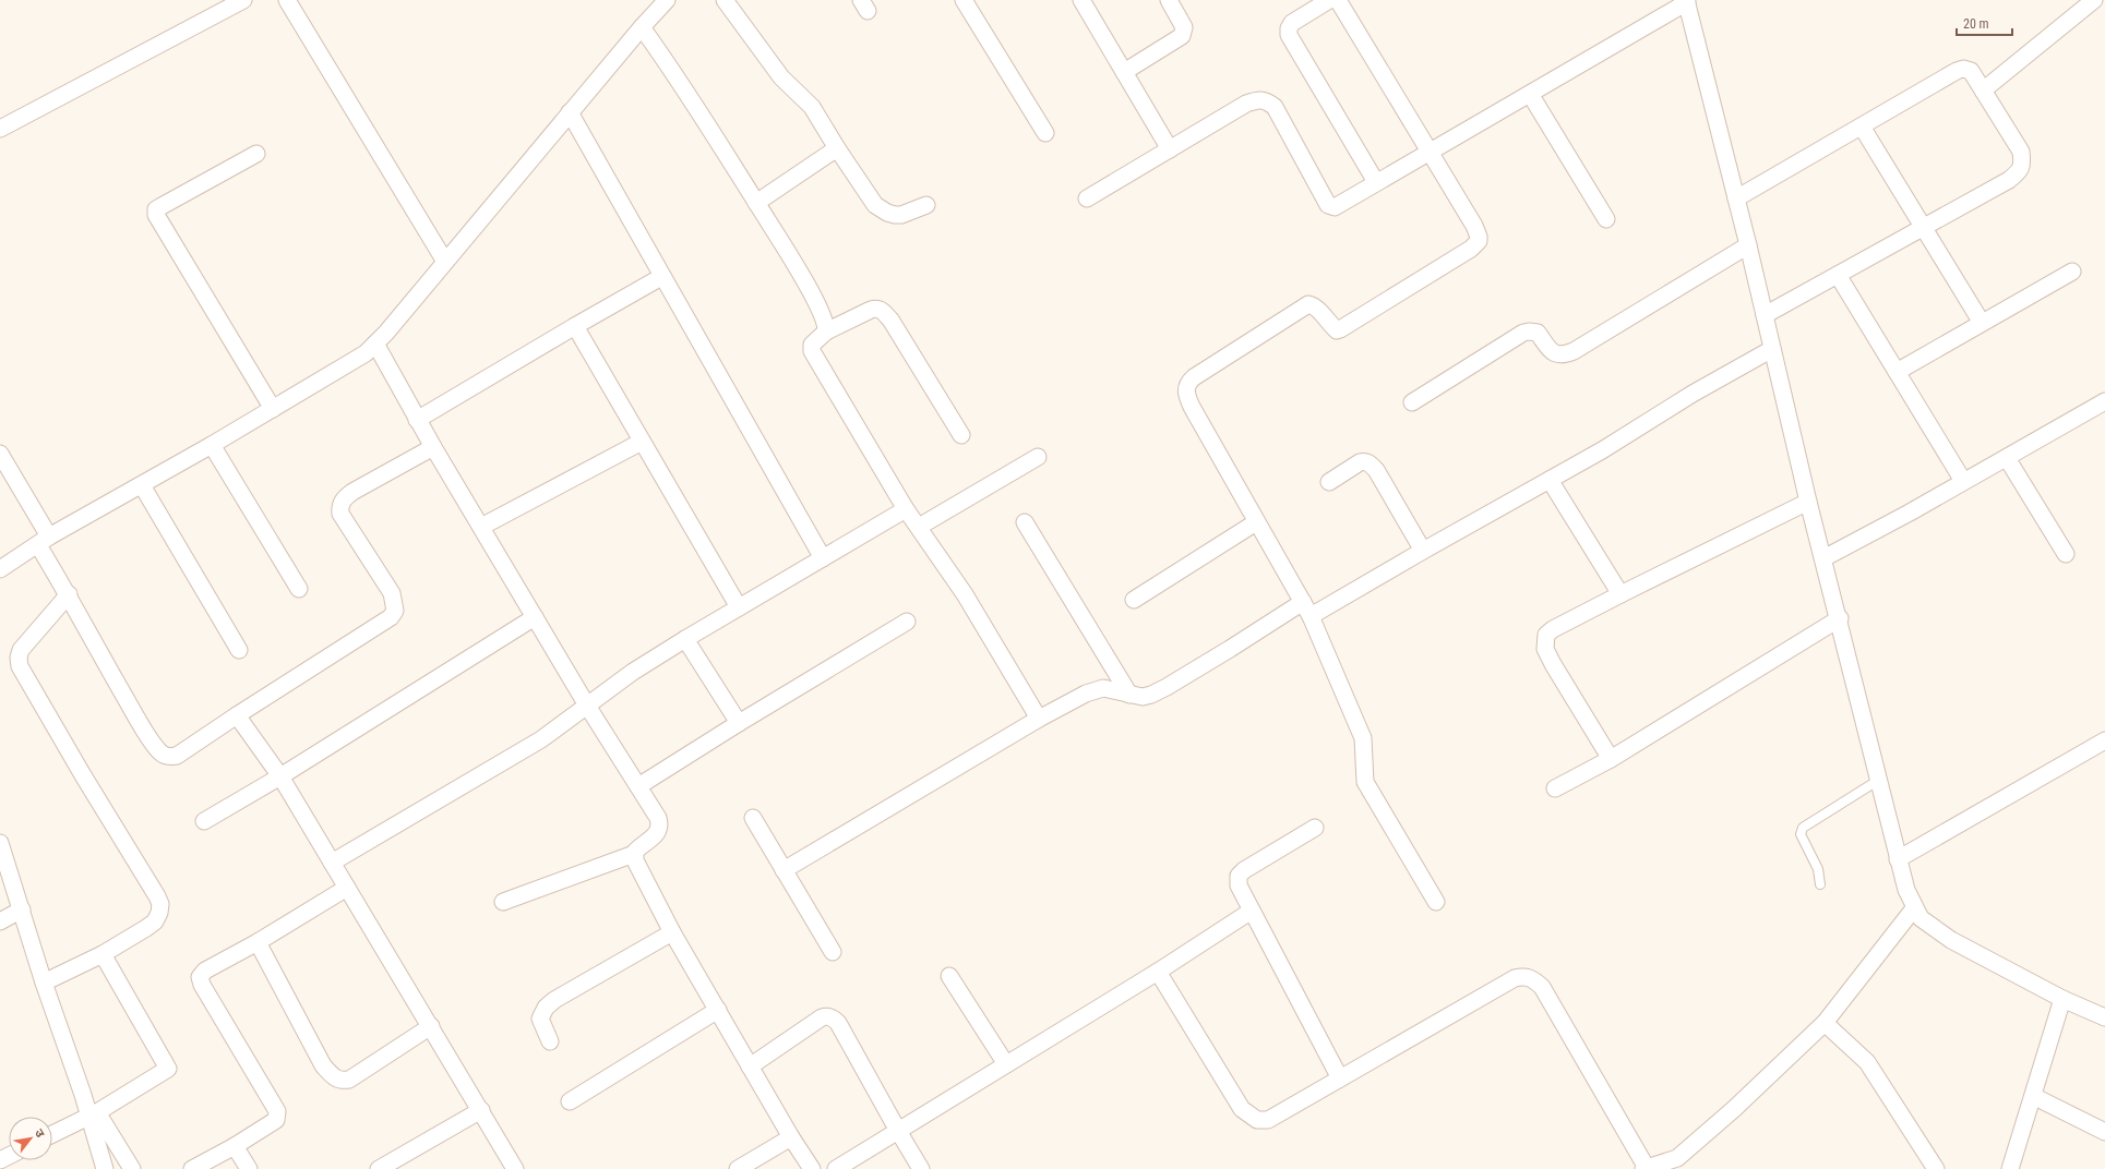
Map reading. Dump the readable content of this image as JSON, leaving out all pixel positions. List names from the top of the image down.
{
  "scale_bar": "20 m",
  "north": "top right"
}
